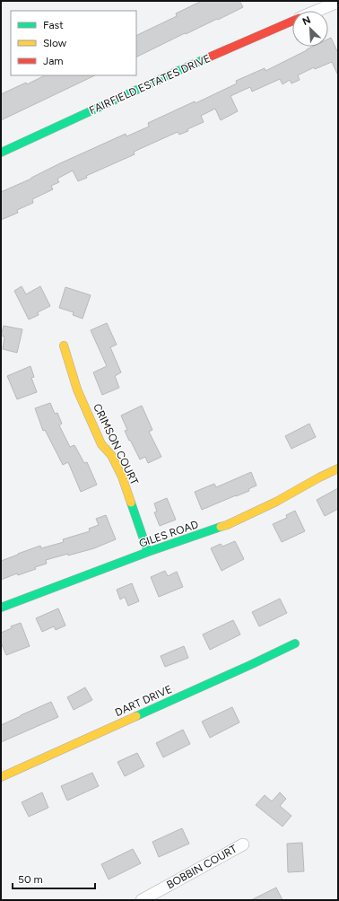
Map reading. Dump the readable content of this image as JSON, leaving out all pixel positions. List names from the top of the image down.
{
  "streets": {
    "street": [
      "FAIRFIELD ESTATES DRIVE",
      "CRIMSON COURT",
      "GILES ROAD",
      "DART DRIVE",
      "BOBBIN COURT"
    ]
  },
  "crossings": [
    ["CRIMSON COURT", "GILES ROAD"]
  ],
  "legend": ["Fast", "Slow", "Jam"],
  "scale_bar": "50 m",
  "north": "top left"
}
